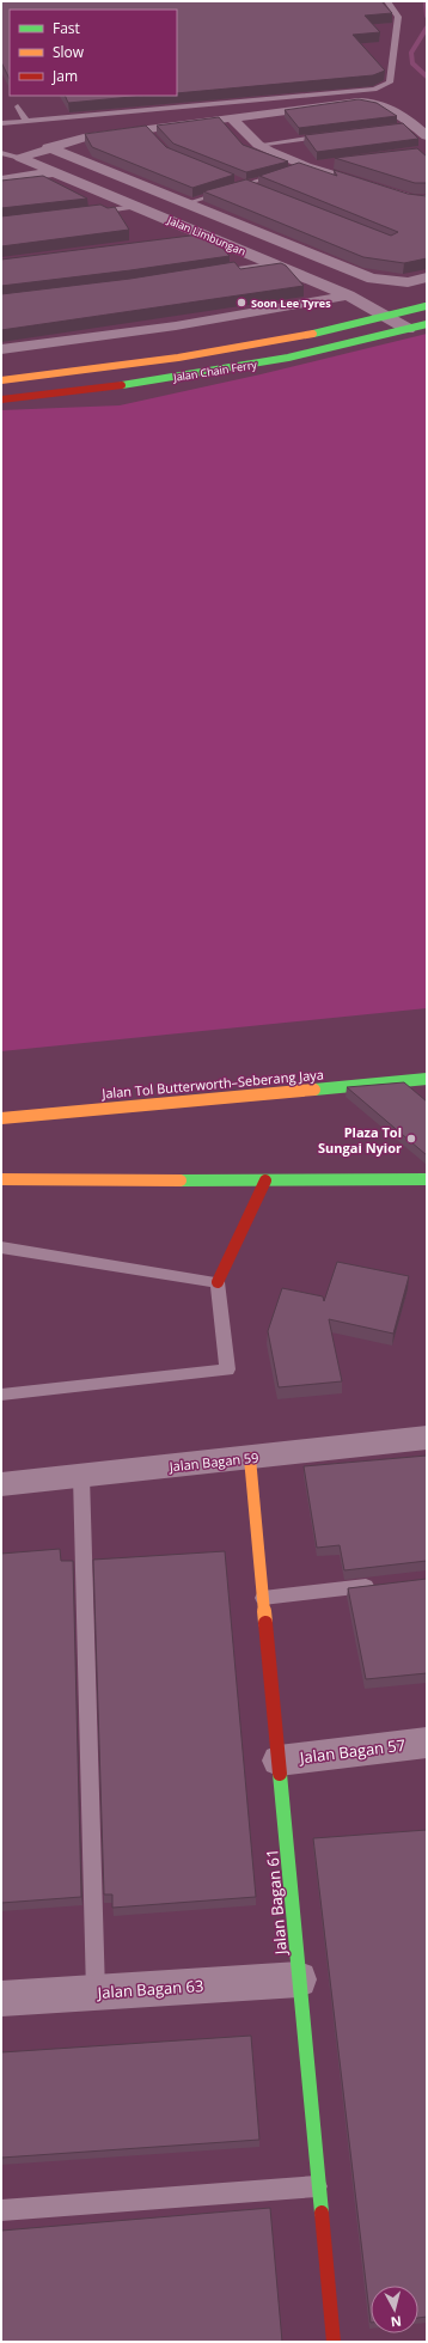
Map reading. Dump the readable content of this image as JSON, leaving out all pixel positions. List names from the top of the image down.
{
  "streets": {
    "main road": ["Jalan Chain Ferry", "Jalan Tol Butterworth–Seberang Jaya", "Jalan Bagan 61"],
    "street": [
      "Jalan Limbungan",
      "Jalan Bagan 59",
      "Jalan Bagan 57",
      "Jalan Bagan 63"
    ]
  },
  "crossings": [
    ["Jalan Limbungan", "Jalan Chain Ferry"],
    ["Jalan Bagan 59", "Jalan Bagan 61"],
    ["Jalan Bagan 57", "Jalan Bagan 61"],
    ["Jalan Bagan 61", "Jalan Bagan 63"]
  ],
  "places": ["Soon Lee Tyres", "Plaza Tol Sungai Nyior"],
  "legend": ["Fast", "Slow", "Jam"],
  "north": "bottom"
}
